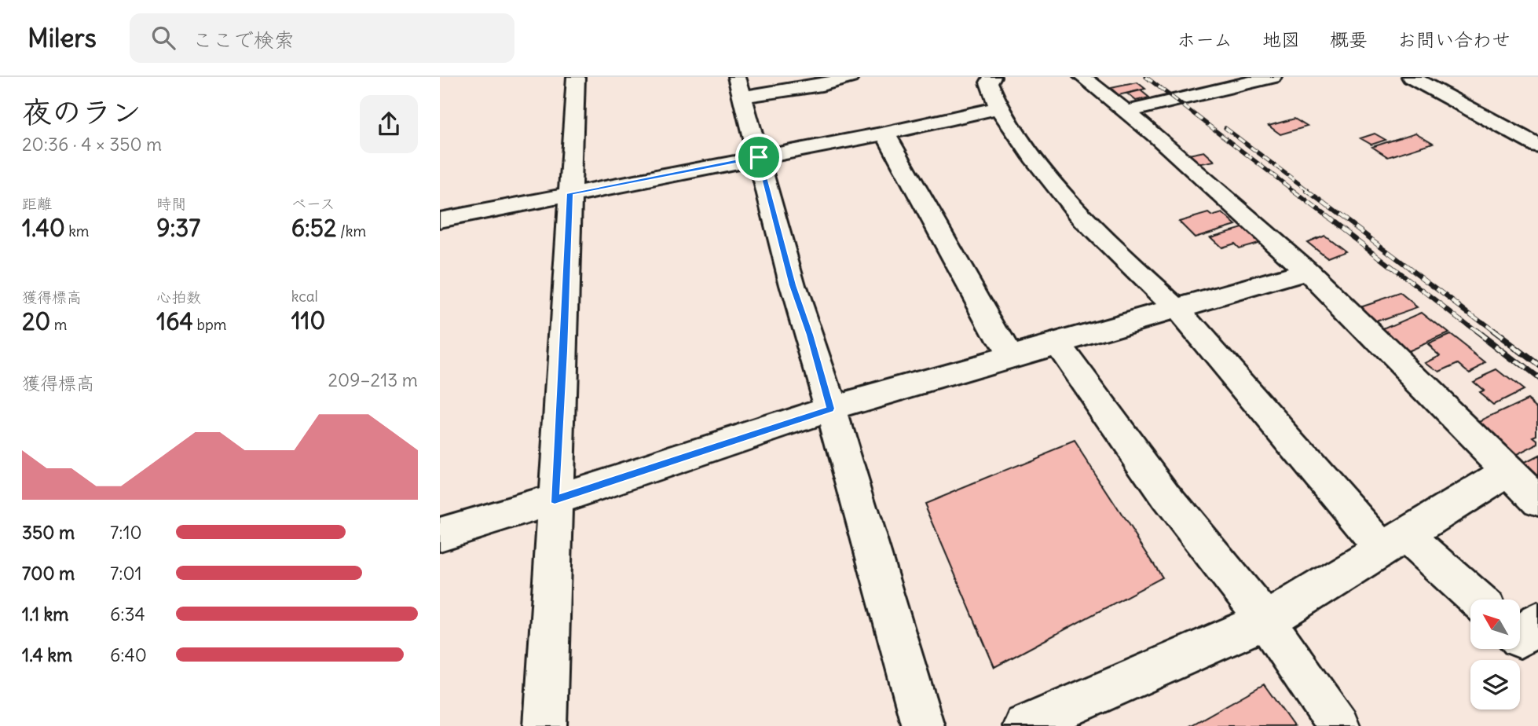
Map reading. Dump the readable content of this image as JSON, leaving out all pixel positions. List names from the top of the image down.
{
  "north": "top left",
  "page": {
    "header": "Milers",
    "search": "ここで検索",
    "nav": [
      "ホーム",
      "地図",
      "概要",
      "お問い合わせ"
    ],
    "heading": ["夜のラン", "20:36 · 4 × 350 m"],
    "stats": [
      ["距離", "1.40 km"],
      ["時間", "9:37"],
      ["ペース", "6:52 /km"],
      ["獲得標高", "20 m"],
      ["心拍数", "164 bpm"],
      ["kcal", "110"]
    ],
    "chart": ["獲得標高", "209–213 m"],
    "list": [
      {
        "name": "350 m",
        "note": "7:10"
      },
      {
        "name": "700 m",
        "note": "7:01"
      },
      {
        "name": "1.1 km",
        "note": "6:34"
      },
      {
        "name": "1.4 km",
        "note": "6:40"
      }
    ]
  }
}
